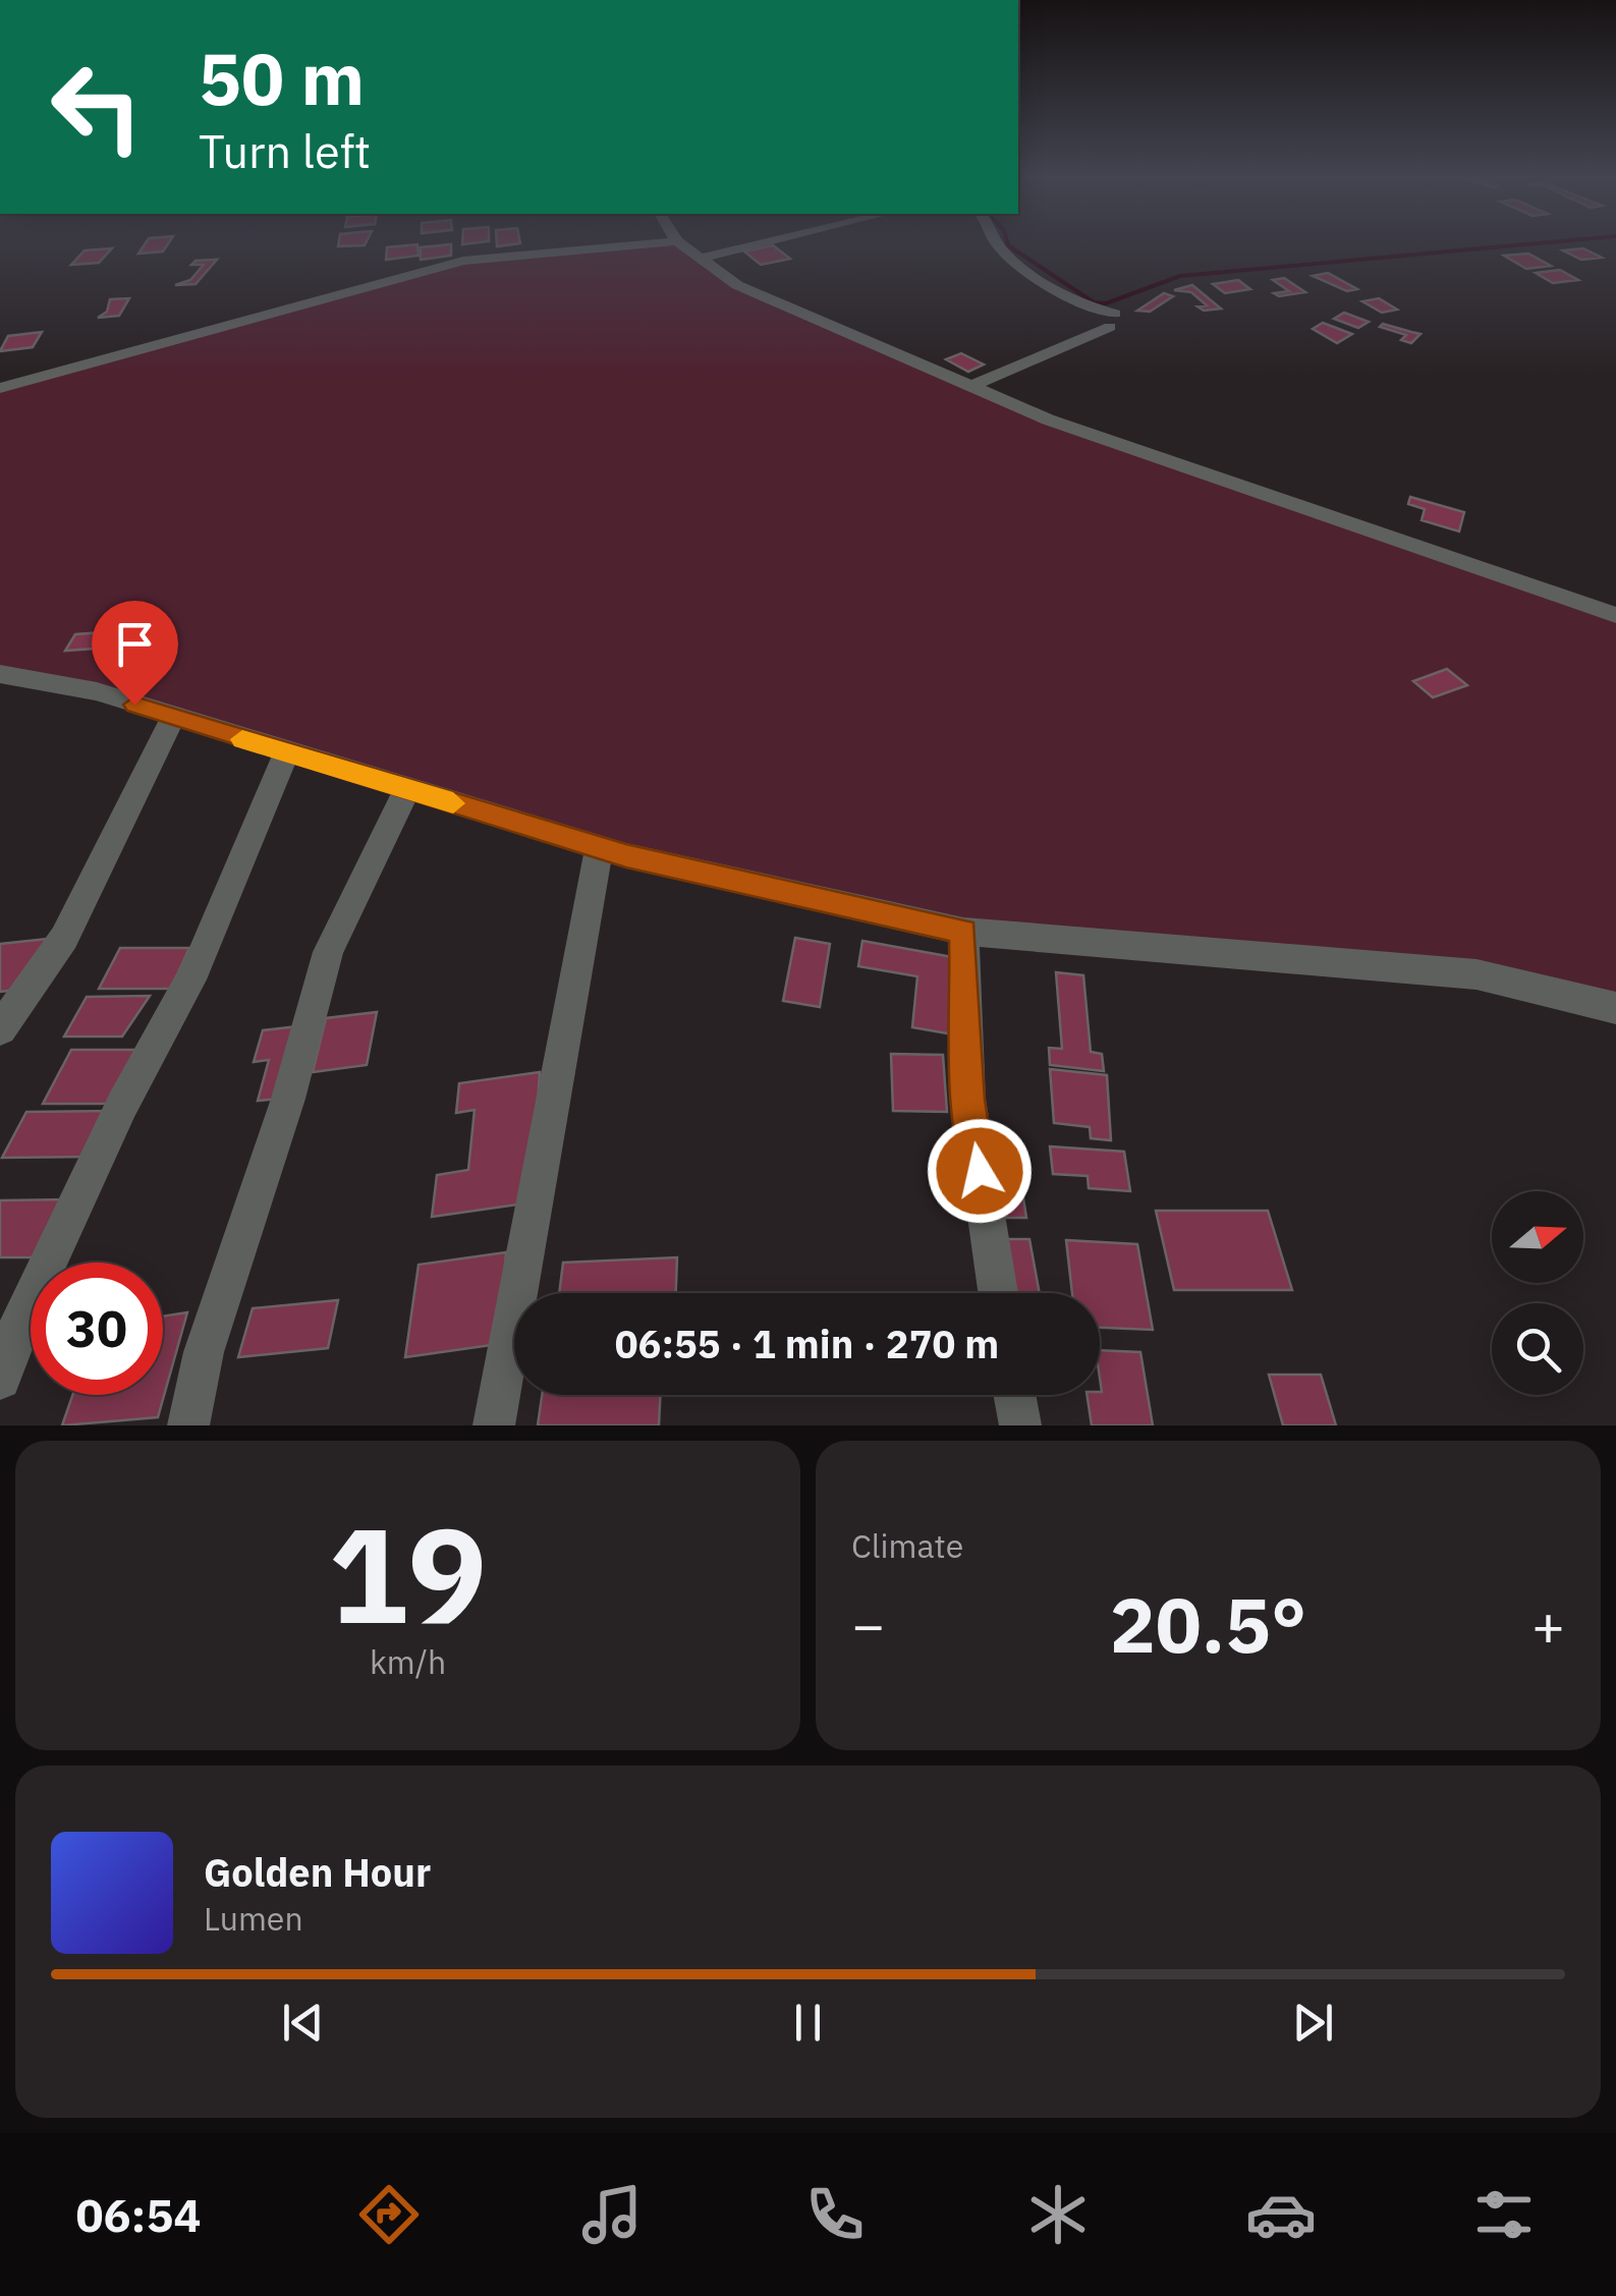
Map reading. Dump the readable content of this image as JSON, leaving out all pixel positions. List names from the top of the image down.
{
  "north": "right",
  "page": {
    "turn": ["50 m", "Turn left"],
    "limit": "30",
    "trip": "06:55 · 1 min · 270 m",
    "tile": [
      ["19", "km/h"],
      "Climate"
    ],
    "heat": ["−", "20.5°", "+"],
    "song": ["Golden Hour", "Lumen"],
    "tabs": "06:54"
  }
}
